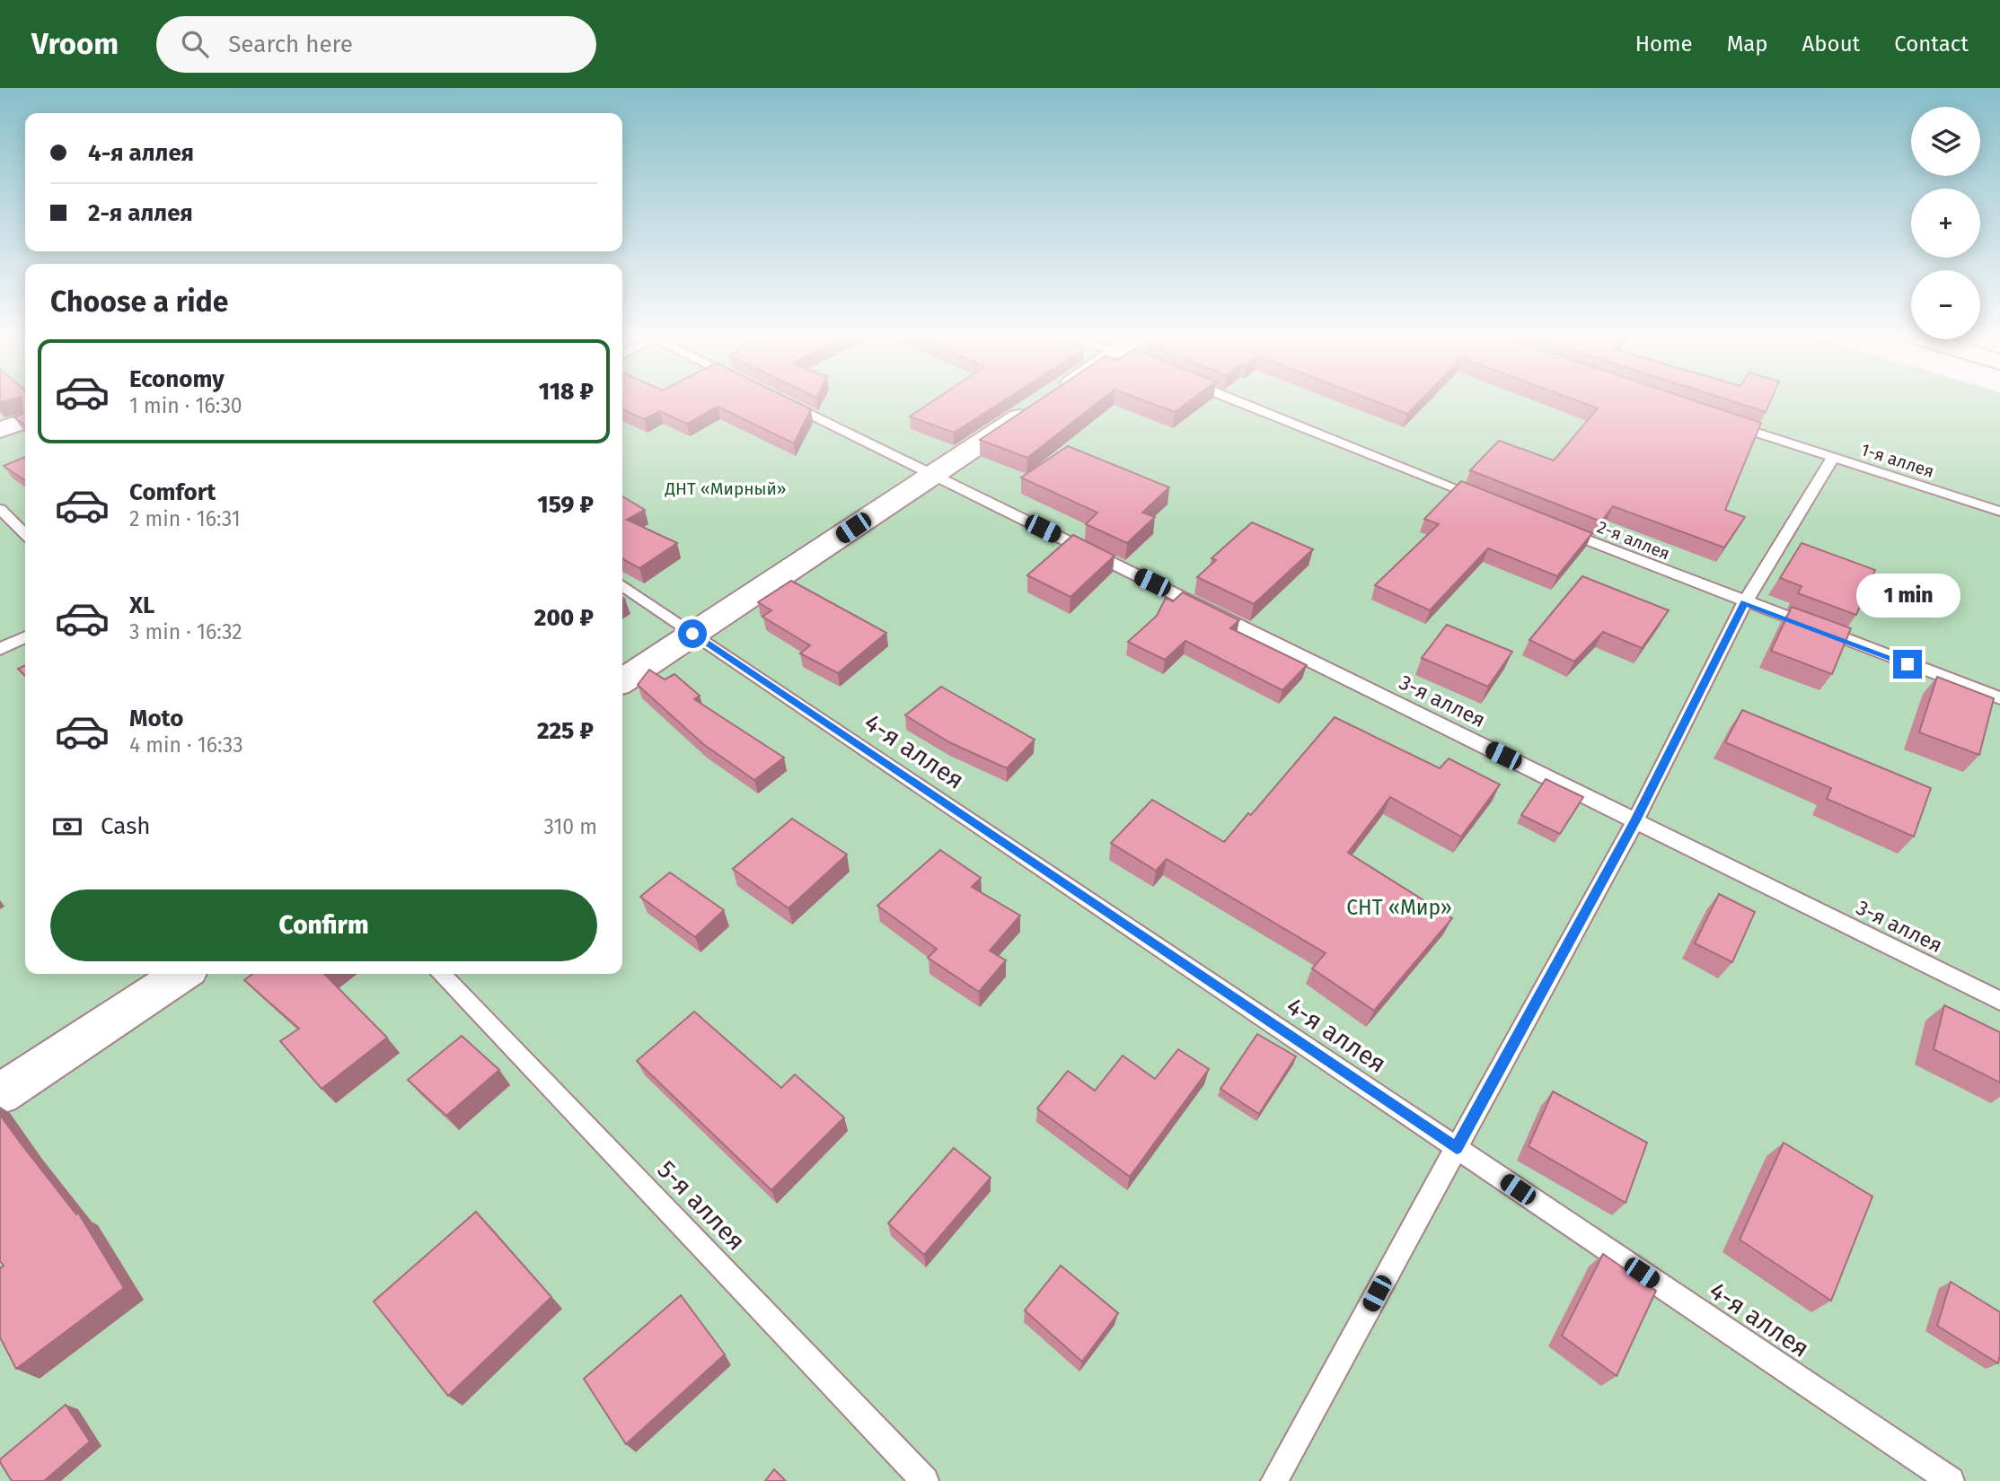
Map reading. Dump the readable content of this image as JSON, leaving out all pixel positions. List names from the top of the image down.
{
  "streets": {
    "lane": [
      "1-я аллея",
      "2-я аллея",
      "3-я аллея",
      "4-я аллея",
      "5-я аллея"
    ]
  },
  "parks": ["ДНТ «Мирный»", "СНТ «Мир»"],
  "page": {
    "header": "Vroom",
    "search": "Search here",
    "nav": [
      "Home",
      "Map",
      "About",
      "Contact"
    ],
    "map_buttons": ["+", "−"],
    "banner": ["4-я аллея", "2-я аллея"],
    "heading": "Choose a ride",
    "list": [
      {
        "name": "Economy",
        "note": "1 min · 16:30",
        "value": "118 ₽"
      },
      {
        "name": "Comfort",
        "note": "2 min · 16:31",
        "value": "159 ₽"
      },
      {
        "name": "XL",
        "note": "3 min · 16:32",
        "value": "200 ₽"
      },
      {
        "name": "Moto",
        "note": "4 min · 16:33",
        "value": "225 ₽"
      }
    ],
    "bubble": "1 min",
    "pay": ["Cash", "310 m"],
    "buttons": "Confirm"
  }
}
